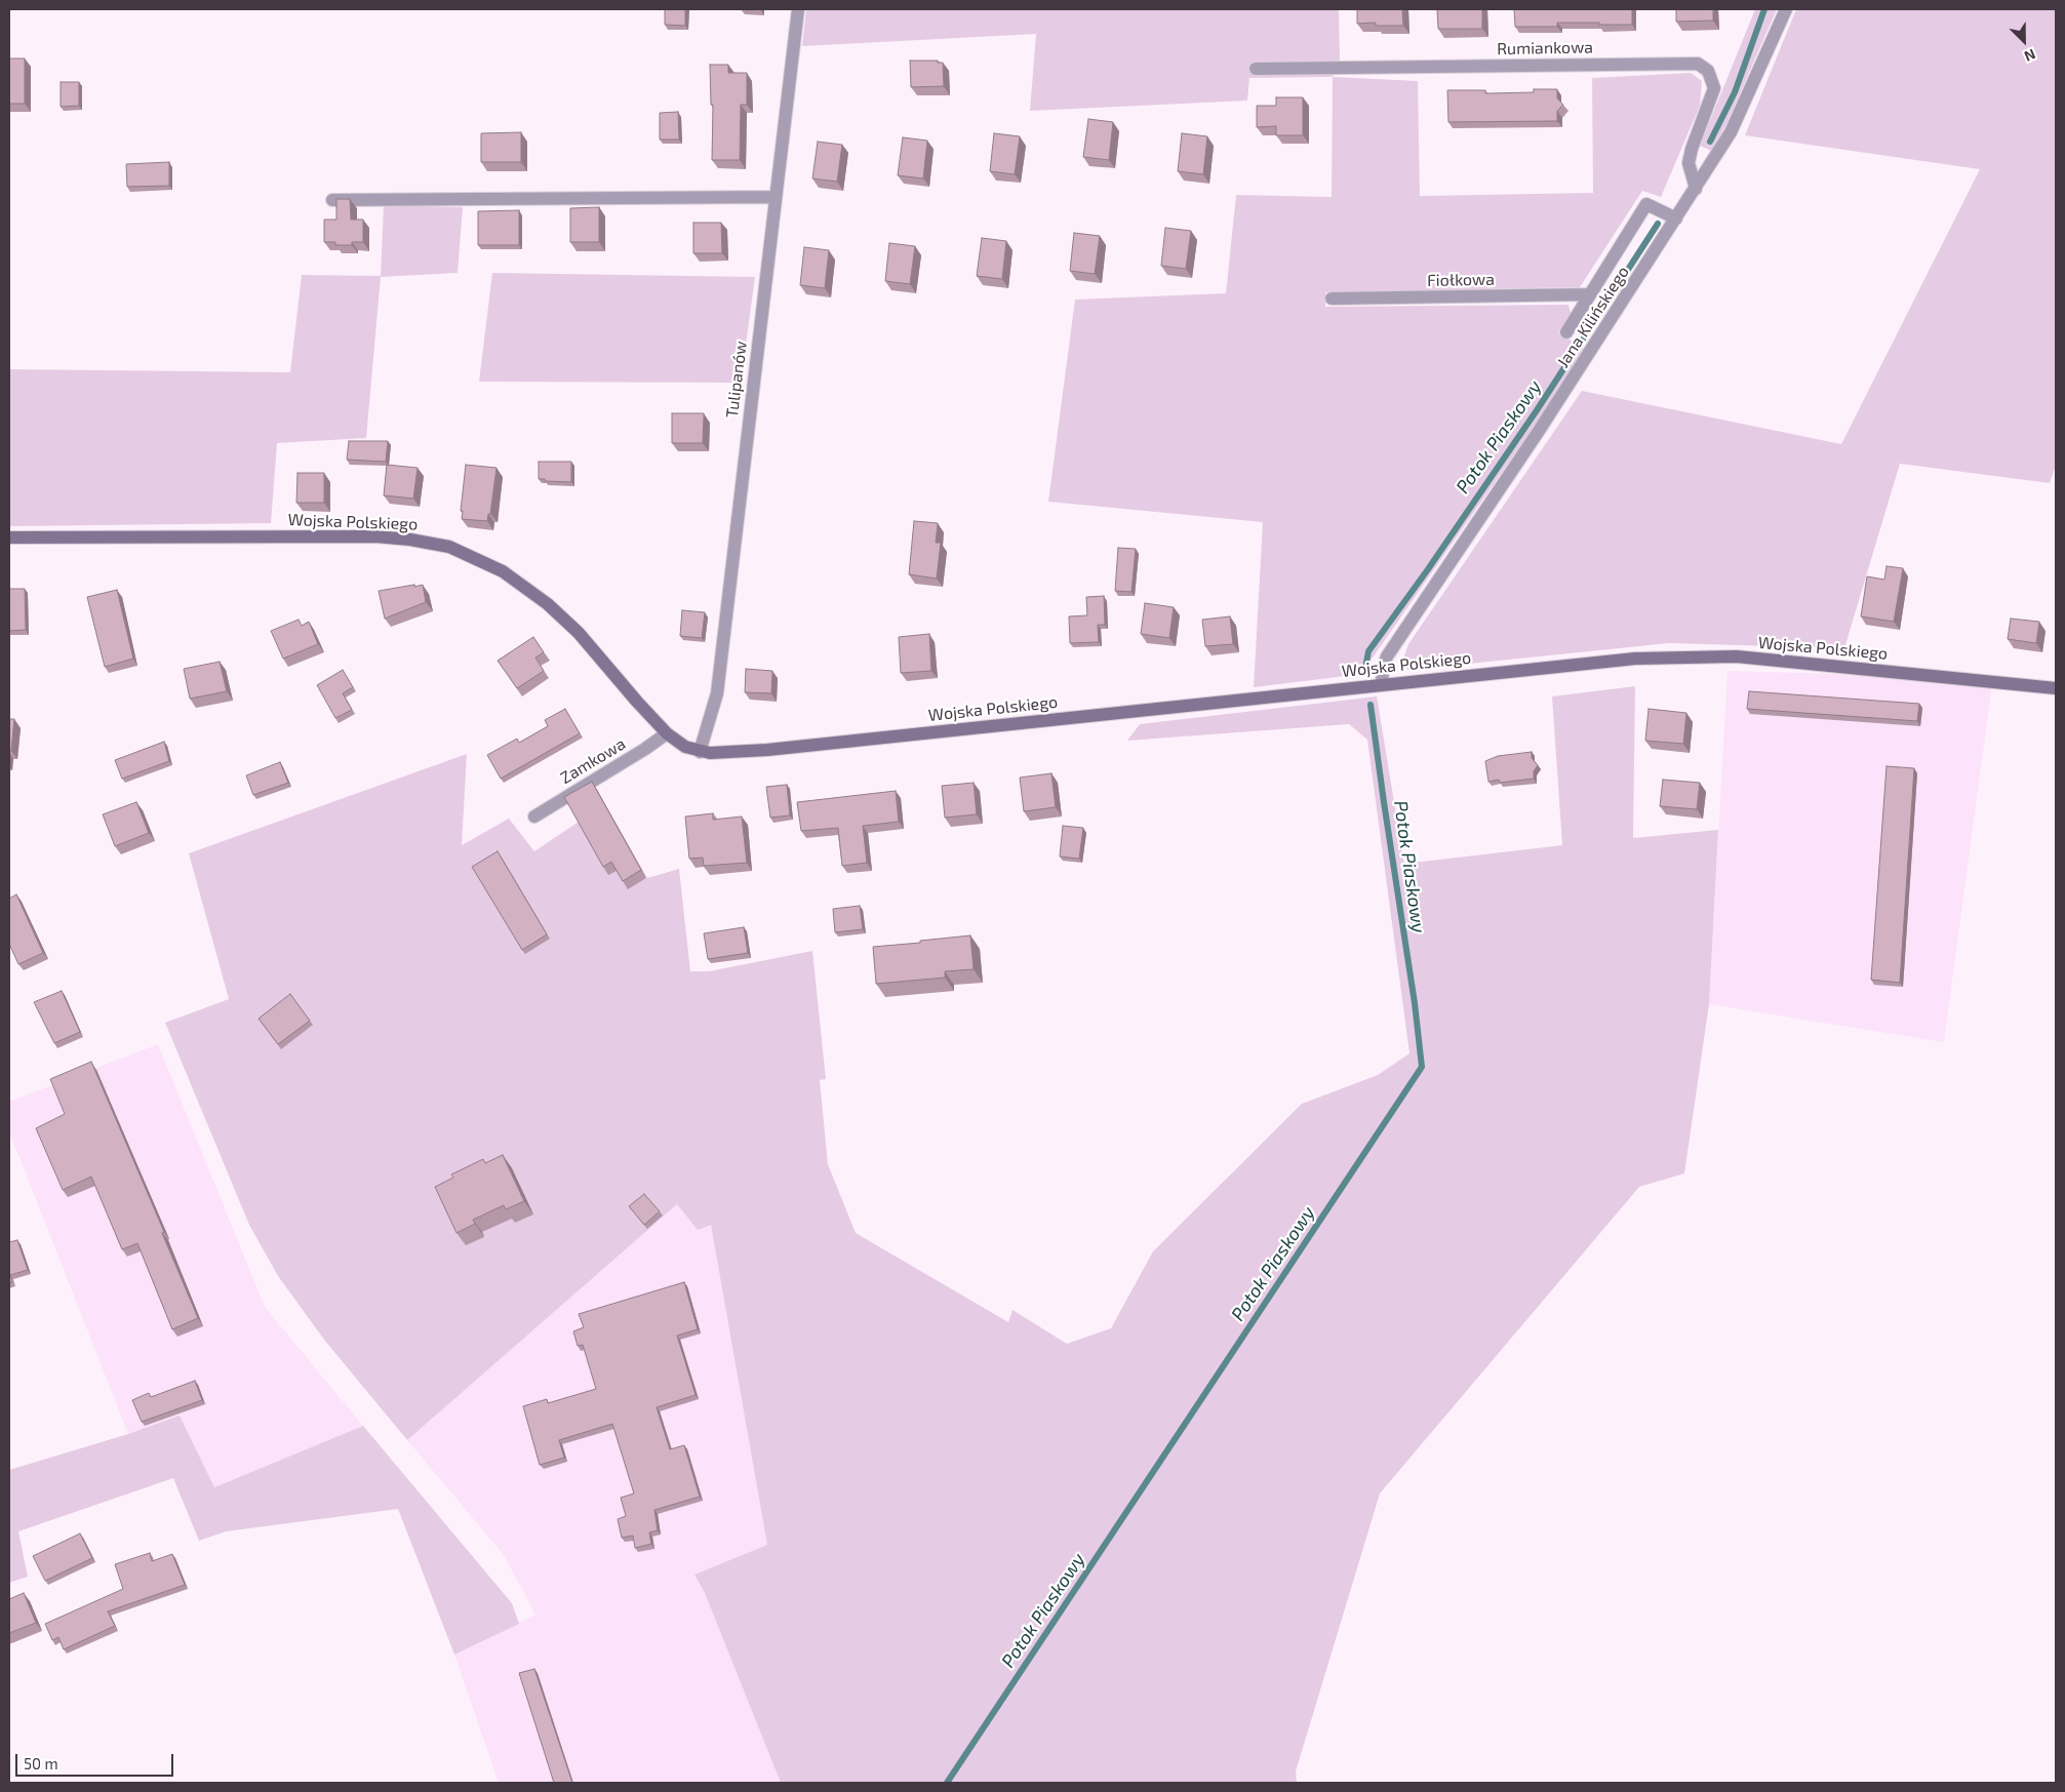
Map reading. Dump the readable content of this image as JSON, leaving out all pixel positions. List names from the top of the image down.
{
  "streets": {
    "street": [
      "Rumiankowa",
      "Fiołkowa",
      "Jana Kilińskiego",
      "Tulipanów",
      "Wojska Polskiego",
      "Zamkowa"
    ]
  },
  "crossings": [
    ["Rumiankowa", "Jana Kilińskiego"],
    ["Jana Kilińskiego", "Wojska Polskiego"],
    ["Tulipanów", "Wojska Polskiego"],
    ["Wojska Polskiego", "Zamkowa"]
  ],
  "water": ["Potok Piaskowy"],
  "scale_bar": "50 m",
  "north": "bottom right"
}
